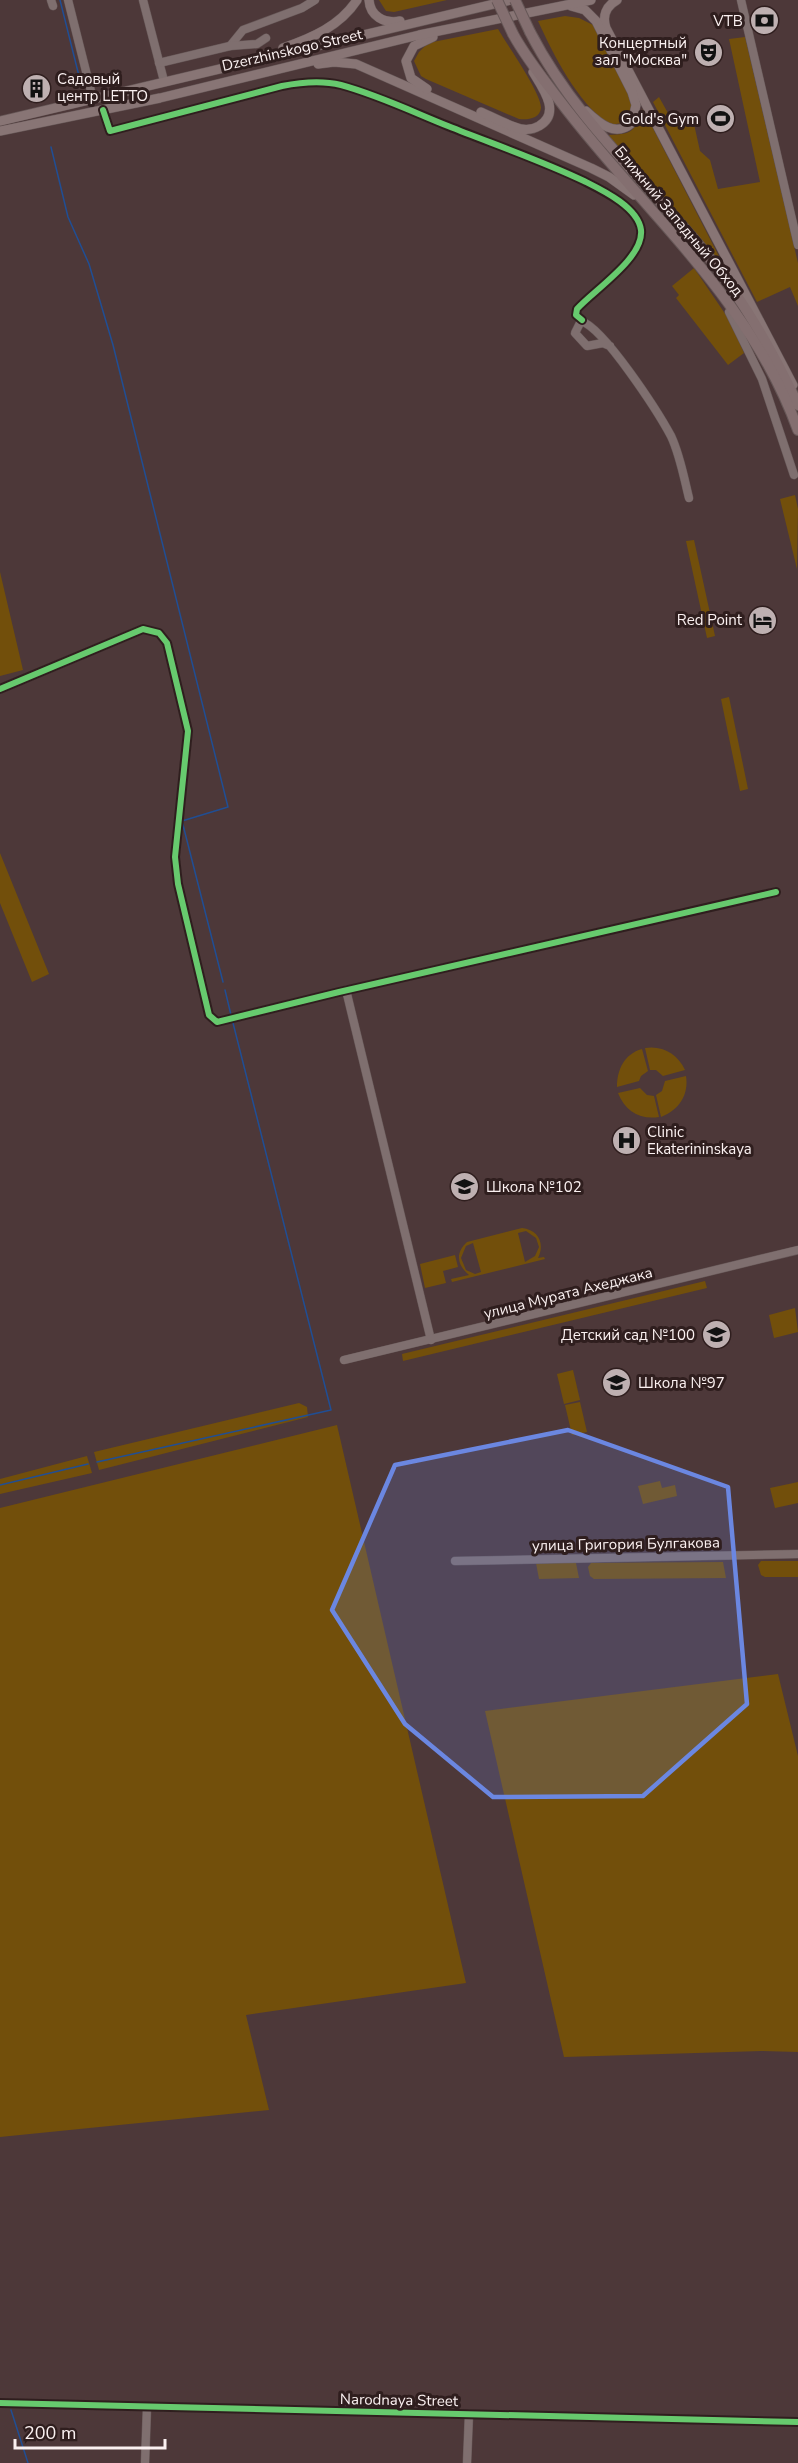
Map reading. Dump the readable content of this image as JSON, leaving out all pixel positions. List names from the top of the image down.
{
  "streets": {
    "highway": ["Ближний Западный Обход"],
    "main road": ["Dzerzhinskogo Street"],
    "street": ["улица Мурата Ахеджака", "улица Григория Булгакова", "Narodnaya Street"]
  },
  "places": {
    "bank": ["VTB"],
    "theatre": ["Концертный зал \"Москва\""],
    "building": ["Садовый центр LETTO"],
    "sports": ["Gold's Gym"],
    "hotel": ["Red Point"],
    "hospital": ["Clinic Ekaterininskaya"],
    "school or university": ["Школа №102", "Детский сад №100", "Школа №97"]
  },
  "scale_bar": "200 m"
}
